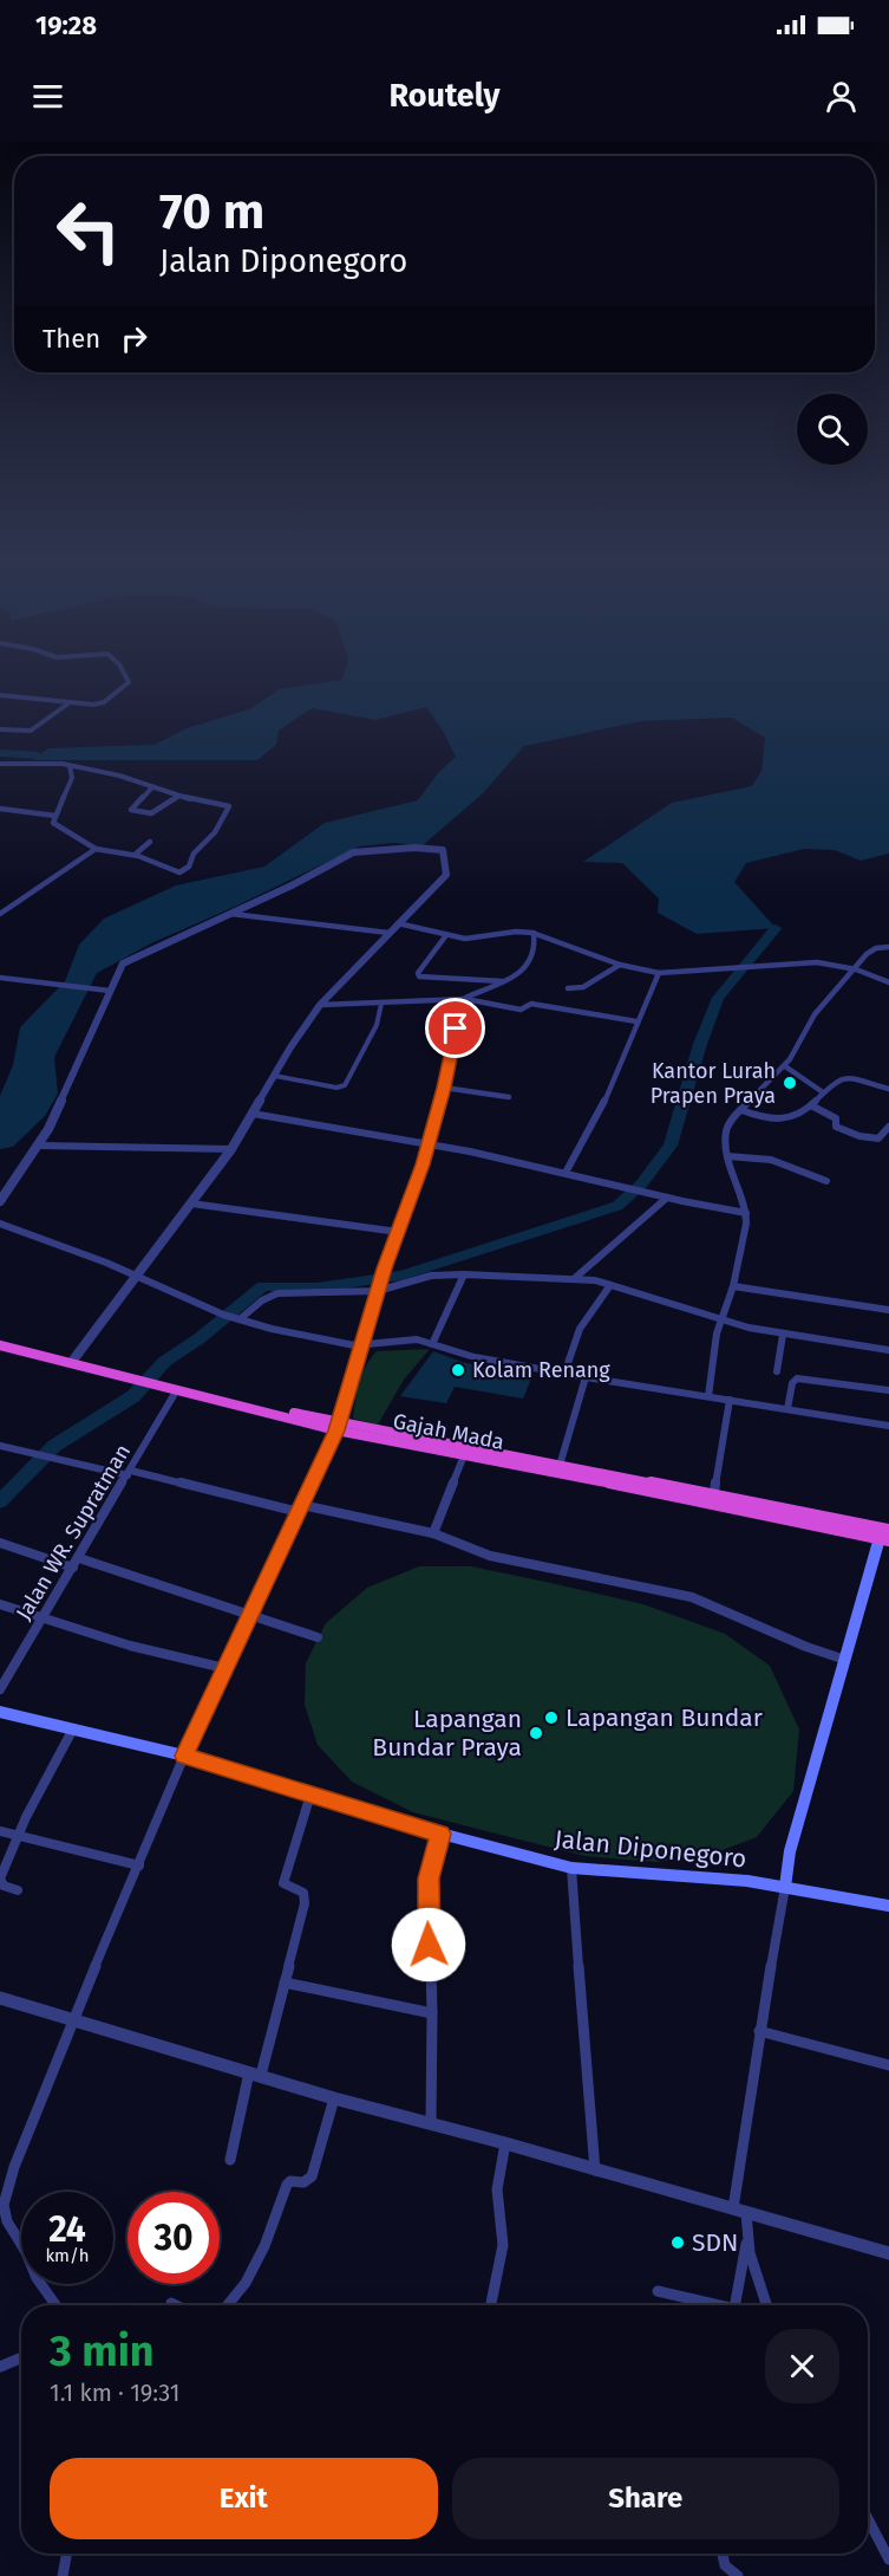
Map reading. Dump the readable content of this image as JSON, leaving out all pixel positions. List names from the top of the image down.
{
  "streets": {
    "highway": ["Gajah Mada"],
    "main road": ["Jalan Diponegoro"],
    "street": ["Jalan WR. Supratman"]
  },
  "crossings": [
    ["Gajah Mada", "Jalan WR. Supratman"]
  ],
  "places": [
    "Kantor Lurah Prapen Praya",
    "Kolam Renang",
    "Lapangan Bundar",
    "Lapangan Bundar Praya",
    "SDN"
  ],
  "page": {
    "status": "19:28",
    "header": "Routely",
    "turn": ["70 m", "Jalan Diponegoro"],
    "then": "Then",
    "speed": "24 km/h",
    "limit": "30",
    "heading": ["3 min", "1.1 km · 19:31"],
    "buttons": ["Exit", "Share"]
  }
}
